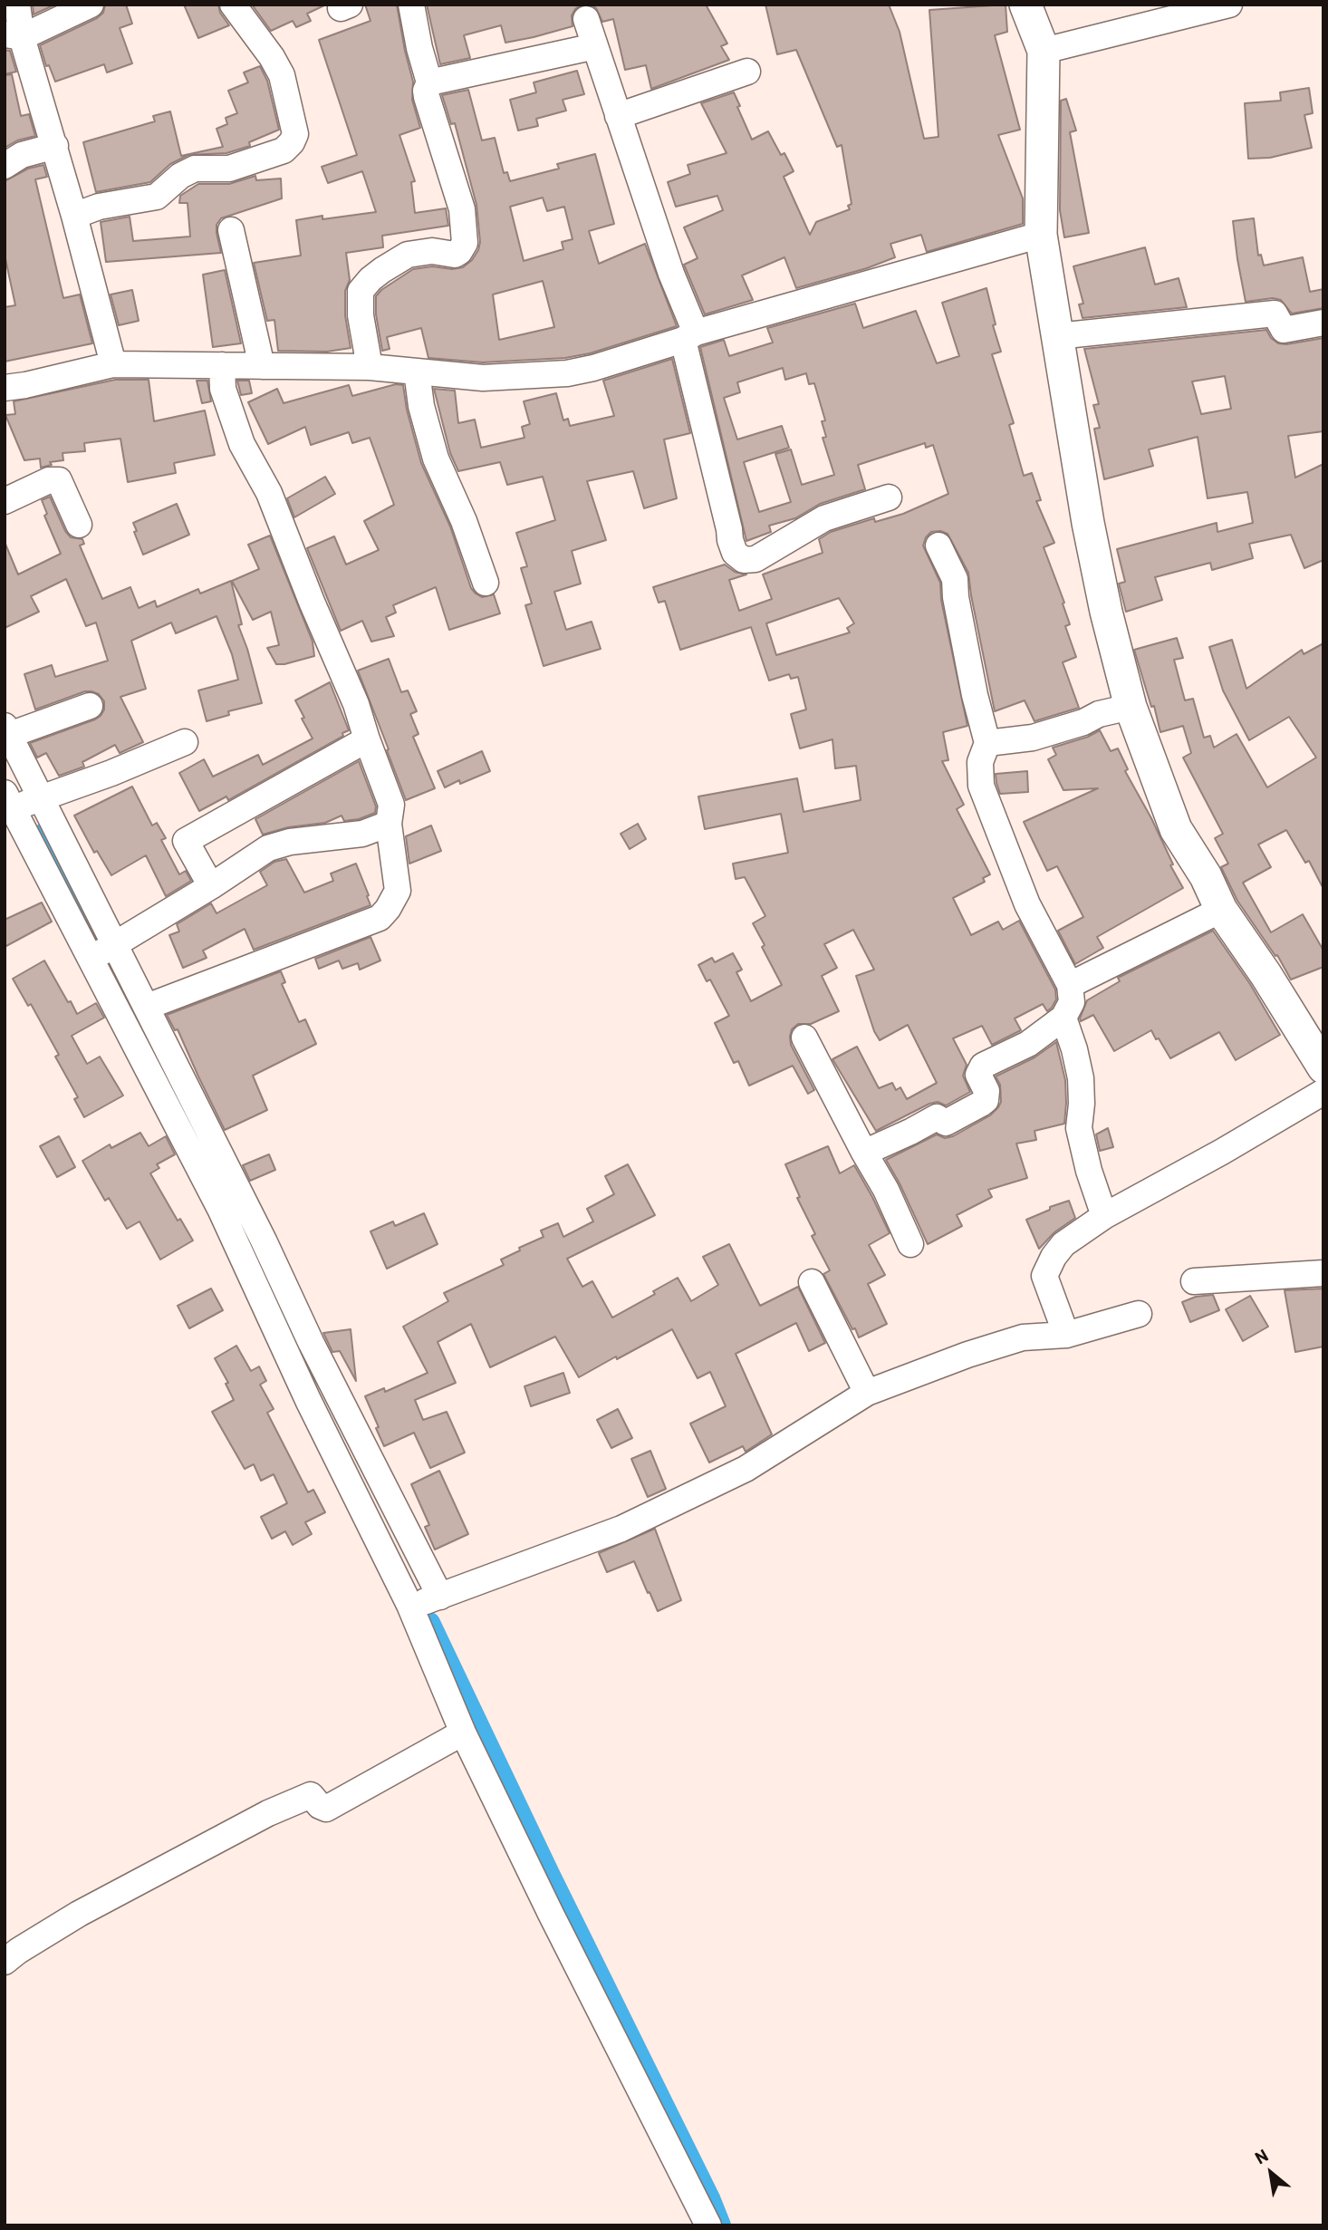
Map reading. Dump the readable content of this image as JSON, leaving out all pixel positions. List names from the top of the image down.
{
  "north": "top left"
}
